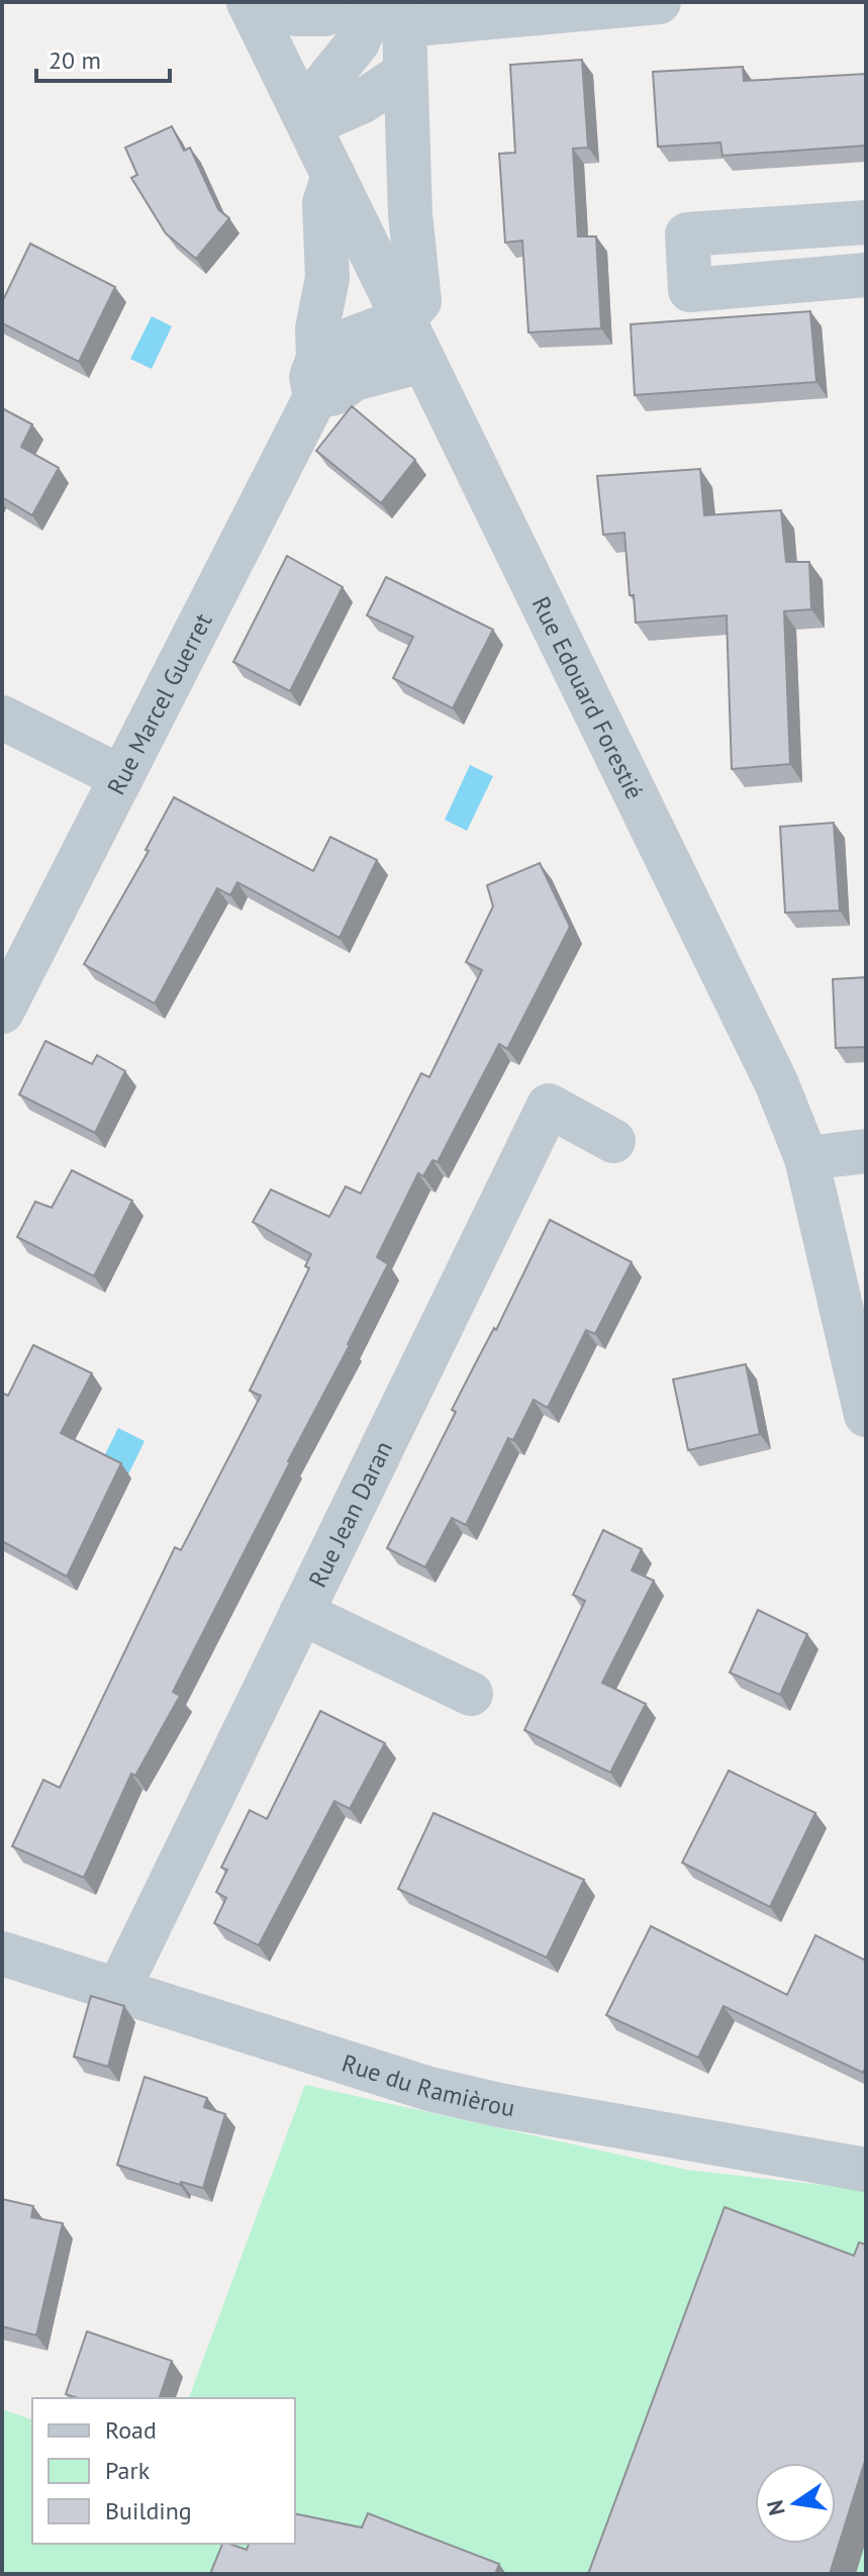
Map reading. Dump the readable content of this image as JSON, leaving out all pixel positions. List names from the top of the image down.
{
  "streets": {
    "street": [
      "Rue Edouard Forestié",
      "Rue Marcel Guerret",
      "Rue Jean Daran",
      "Rue du Ramièrou"
    ]
  },
  "crossings": [
    ["Rue Edouard Forestié", "Rue Marcel Guerret"],
    ["Rue Jean Daran", "Rue du Ramièrou"]
  ],
  "legend": ["Road", "Park", "Building"],
  "scale_bar": "20 m",
  "north": "left"
}
